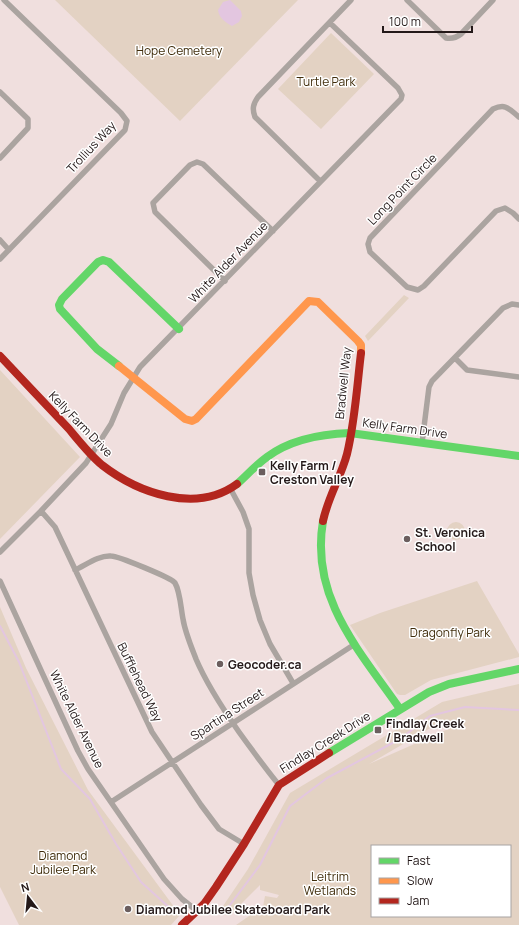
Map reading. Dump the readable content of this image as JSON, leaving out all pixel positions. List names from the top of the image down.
{
  "streets": {
    "street": [
      "Trollius Way",
      "Long Point Circle",
      "White Alder Avenue",
      "Bradwell Way",
      "Kelly Farm Drive",
      "Bufflehead Way",
      "Spartina Street",
      "Findlay Creek Drive"
    ]
  },
  "crossings": [
    ["White Alder Avenue", "Bradwell Way"],
    ["White Alder Avenue", "Kelly Farm Drive"],
    ["White Alder Avenue", "Bufflehead Way"],
    ["White Alder Avenue", "Spartina Street"],
    ["White Alder Avenue", "Findlay Creek Drive"],
    ["Bradwell Way", "Kelly Farm Drive"],
    ["Bradwell Way", "Spartina Street"],
    ["Bradwell Way", "Findlay Creek Drive"],
    ["Bufflehead Way", "Spartina Street"],
    ["Bufflehead Way", "Findlay Creek Drive"]
  ],
  "parks": [
    "Hope Cemetery",
    "Turtle Park",
    "Dragonfly Park",
    "Diamond Jubilee Park",
    "Leitrim Wetlands"
  ],
  "places": {
    "transit": ["Kelly Farm / Creston Valley", "Findlay Creek / Bradwell"],
    "other": ["St. Veronica School", "Geocoder.ca", "Diamond Jubilee Skateboard Park"]
  },
  "legend": ["Fast", "Slow", "Jam"],
  "scale_bar": "100 m",
  "north": "top"
}
